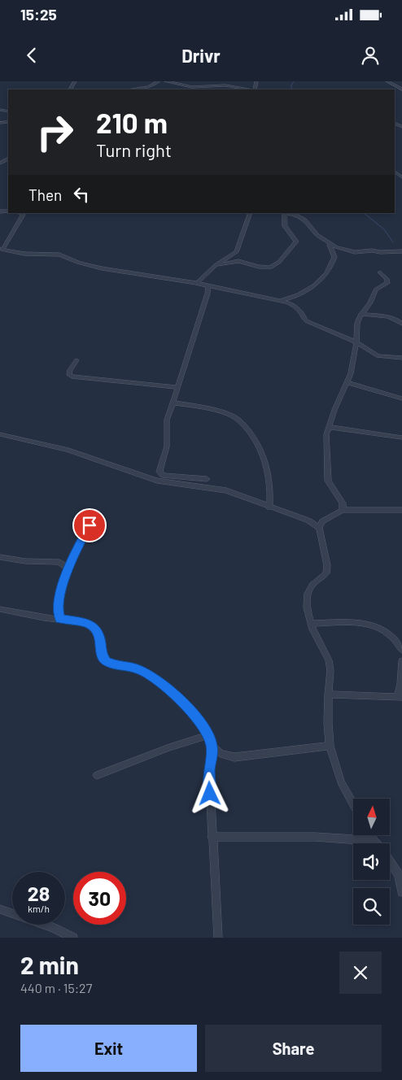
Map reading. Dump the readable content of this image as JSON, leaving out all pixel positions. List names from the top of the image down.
{
  "north": "top",
  "page": {
    "status": "15:25",
    "header": "Drivr",
    "turn": ["210 m", "Turn right"],
    "then": "Then",
    "speed": "28 km/h",
    "limit": "30",
    "heading": ["2 min", "440 m · 15:27"],
    "buttons": ["Exit", "Share"]
  }
}
